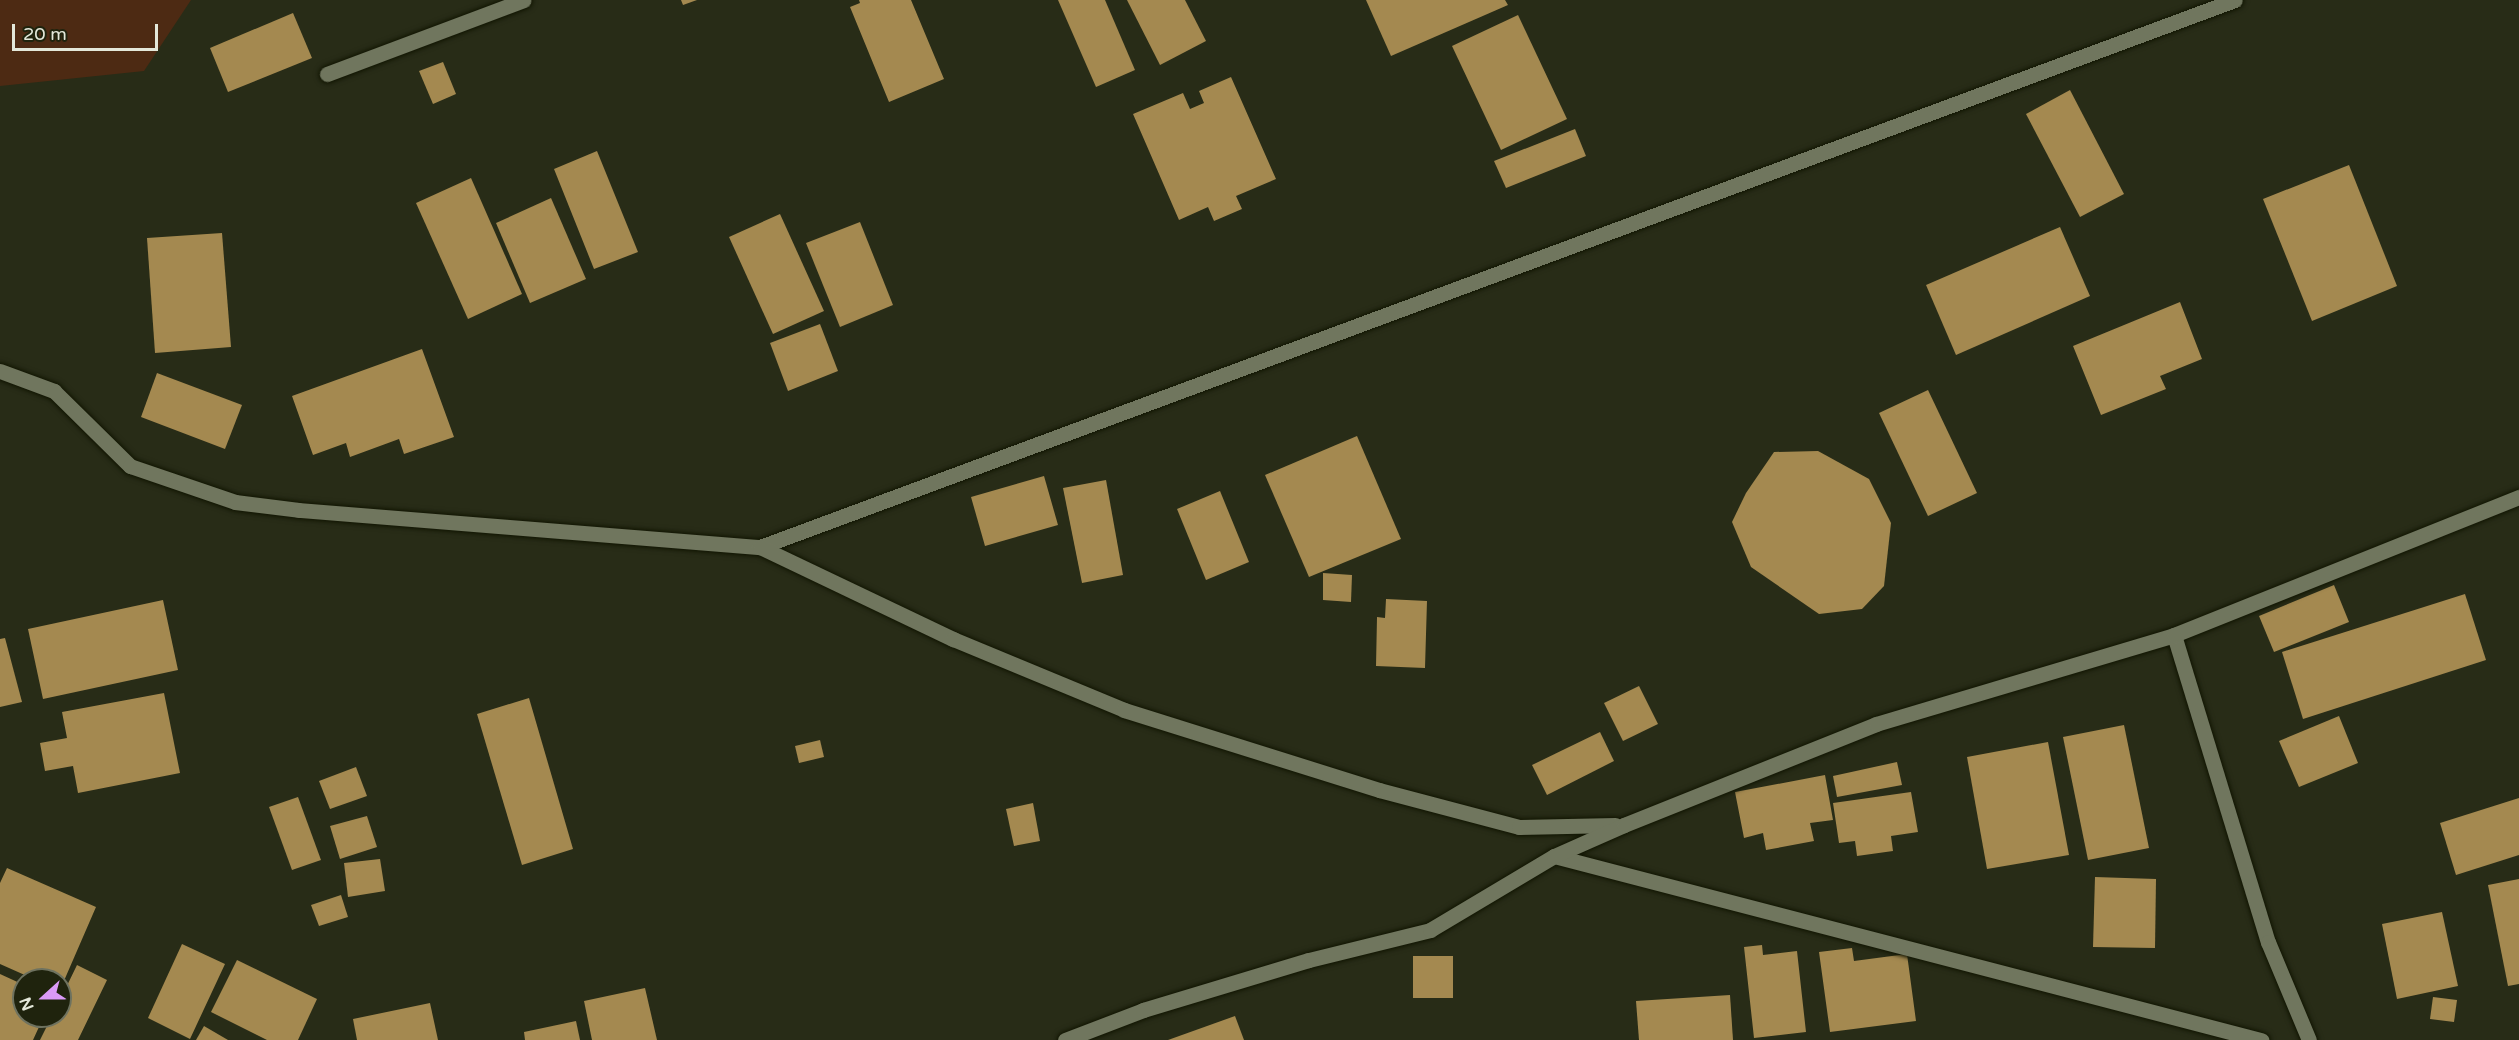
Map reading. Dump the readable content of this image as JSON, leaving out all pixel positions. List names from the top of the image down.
{
  "scale_bar": "20 m",
  "north": "left"
}
